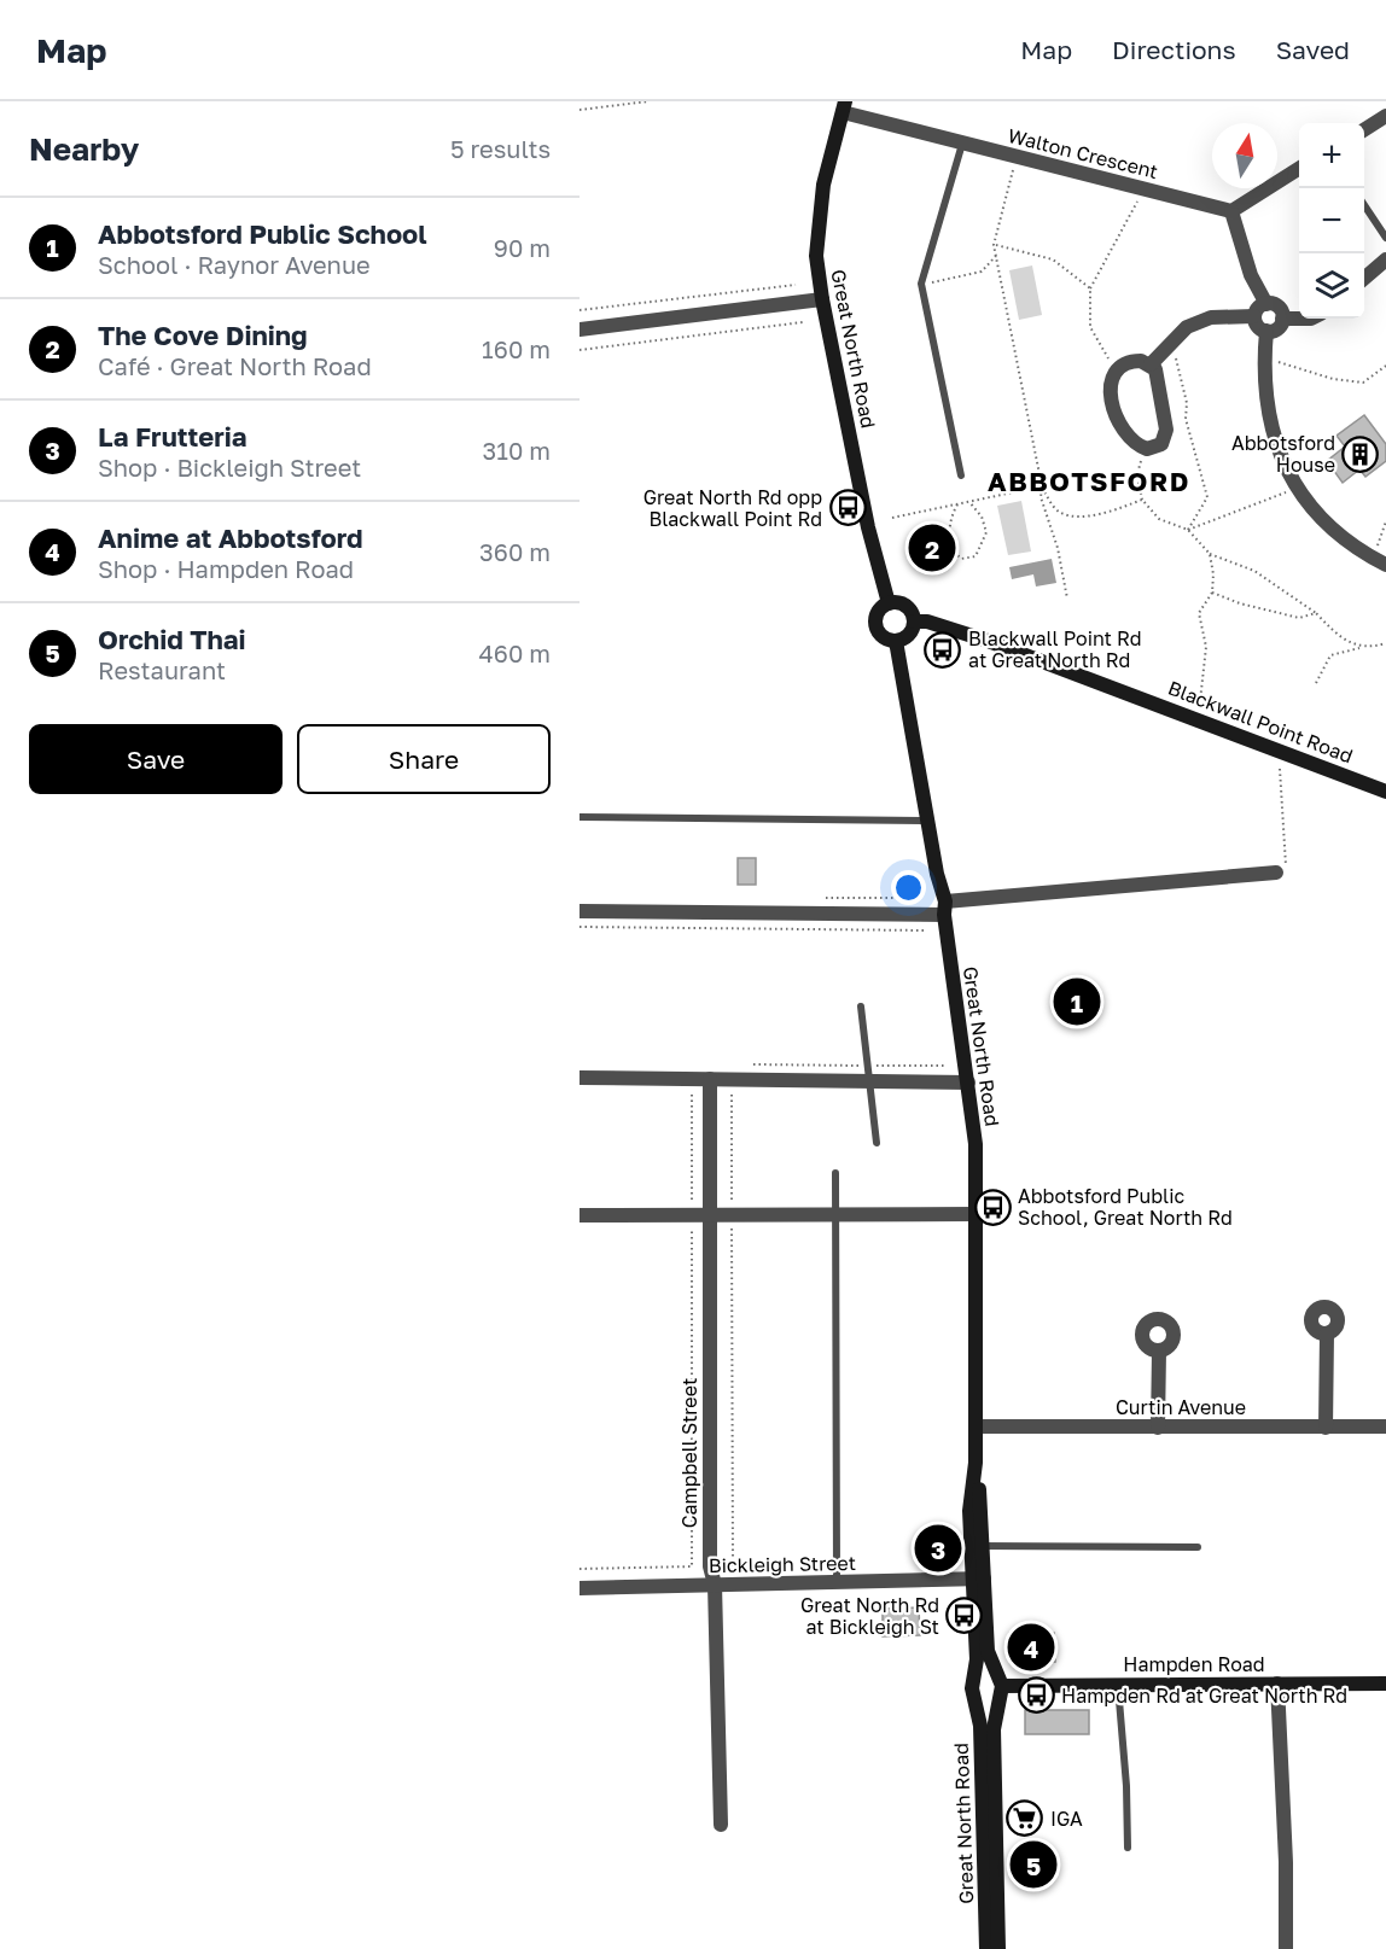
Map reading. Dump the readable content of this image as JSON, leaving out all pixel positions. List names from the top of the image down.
{
  "streets": {
    "main road": ["Great North Road", "Blackwall Point Road", "Hampden Road"],
    "street": [
      "Walton Crescent",
      "Curtin Avenue",
      "Campbell Street",
      "Bickleigh Street"
    ]
  },
  "crossings": [
    ["Walton Crescent", "Great North Road"],
    ["Great North Road", "Blackwall Point Road"],
    ["Great North Road", "Curtin Avenue"],
    ["Great North Road", "Bickleigh Street"],
    ["Great North Road", "Hampden Road"],
    ["Campbell Street", "Bickleigh Street"]
  ],
  "districts": ["ABBOTSFORD"],
  "places": {
    "building": ["Abbotsford House"],
    "bus stop": [
      "Great North Rd opp Blackwall Point Rd",
      "Blackwall Point Rd at Great North Rd",
      "Abbotsford Public School, Great North Rd",
      "Great North Rd at Bickleigh St",
      "Hampden Rd at Great North Rd"
    ],
    "supermarket": ["IGA"]
  },
  "north": "top",
  "page": {
    "header": "Map",
    "nav": ["Map", "Directions", "Saved"],
    "heading": ["Nearby", "5 results"],
    "map_buttons": ["+", "−"],
    "list": [
      {
        "mark": "1",
        "name": "Abbotsford Public School",
        "note": "School · Raynor Avenue",
        "value": "90 m"
      },
      {
        "mark": "2",
        "name": "The Cove Dining",
        "note": "Café · Great North Road",
        "value": "160 m"
      },
      {
        "mark": "3",
        "name": "La Frutteria",
        "note": "Shop · Bickleigh Street",
        "value": "310 m"
      },
      {
        "mark": "4",
        "name": "Anime at Abbotsford",
        "note": "Shop · Hampden Road",
        "value": "360 m"
      },
      {
        "mark": "5",
        "name": "Orchid Thai",
        "note": "Restaurant",
        "value": "460 m"
      }
    ],
    "pins": [
      "2",
      "1",
      "3",
      "4",
      "5"
    ],
    "buttons": ["Save", "Share"]
  }
}
